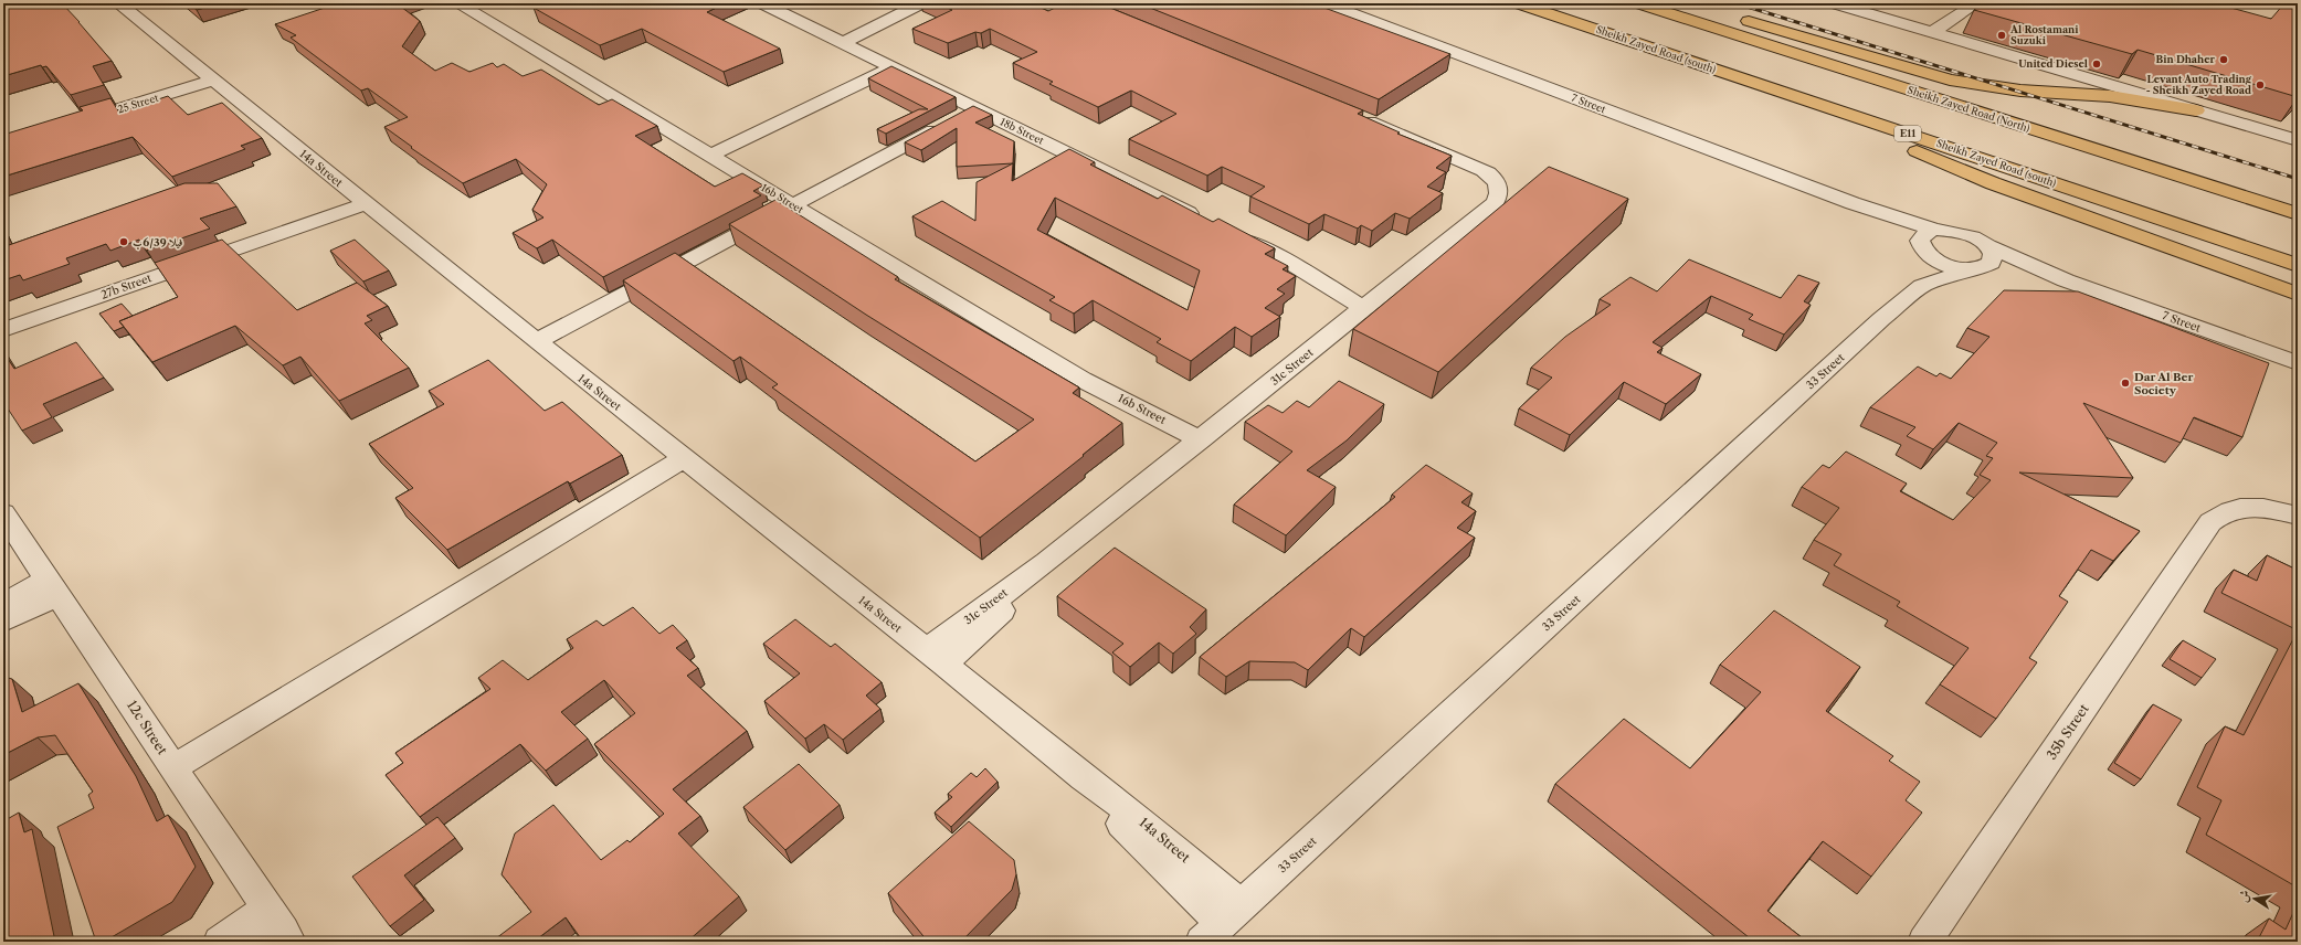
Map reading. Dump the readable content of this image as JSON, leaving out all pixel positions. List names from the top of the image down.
{
  "streets": {
    "highway": ["Sheikh Zayed Road (south)", "Sheikh Zayed Road (North)", "E11"],
    "street": [
      "25 Street",
      "7 Street",
      "18b Street",
      "14a Street",
      "16b Street",
      "27b Street",
      "31c Street",
      "33 Street",
      "12c Street",
      "35b Street"
    ]
  },
  "crossings": [
    ["25 Street", "14a Street"],
    ["7 Street", "33 Street"],
    ["14a Street", "27b Street"],
    ["14a Street", "31c Street"],
    ["14a Street", "33 Street"],
    ["16b Street", "31c Street"]
  ],
  "places": [
    "Al Rostamani Suzuki",
    "Bin Dhaher",
    "United Diesel",
    "Levant Auto Trading - Sheikh Zayed Road",
    "فيلا 6/39ب",
    "Dar Al Ber Society"
  ],
  "north": "left"
}
